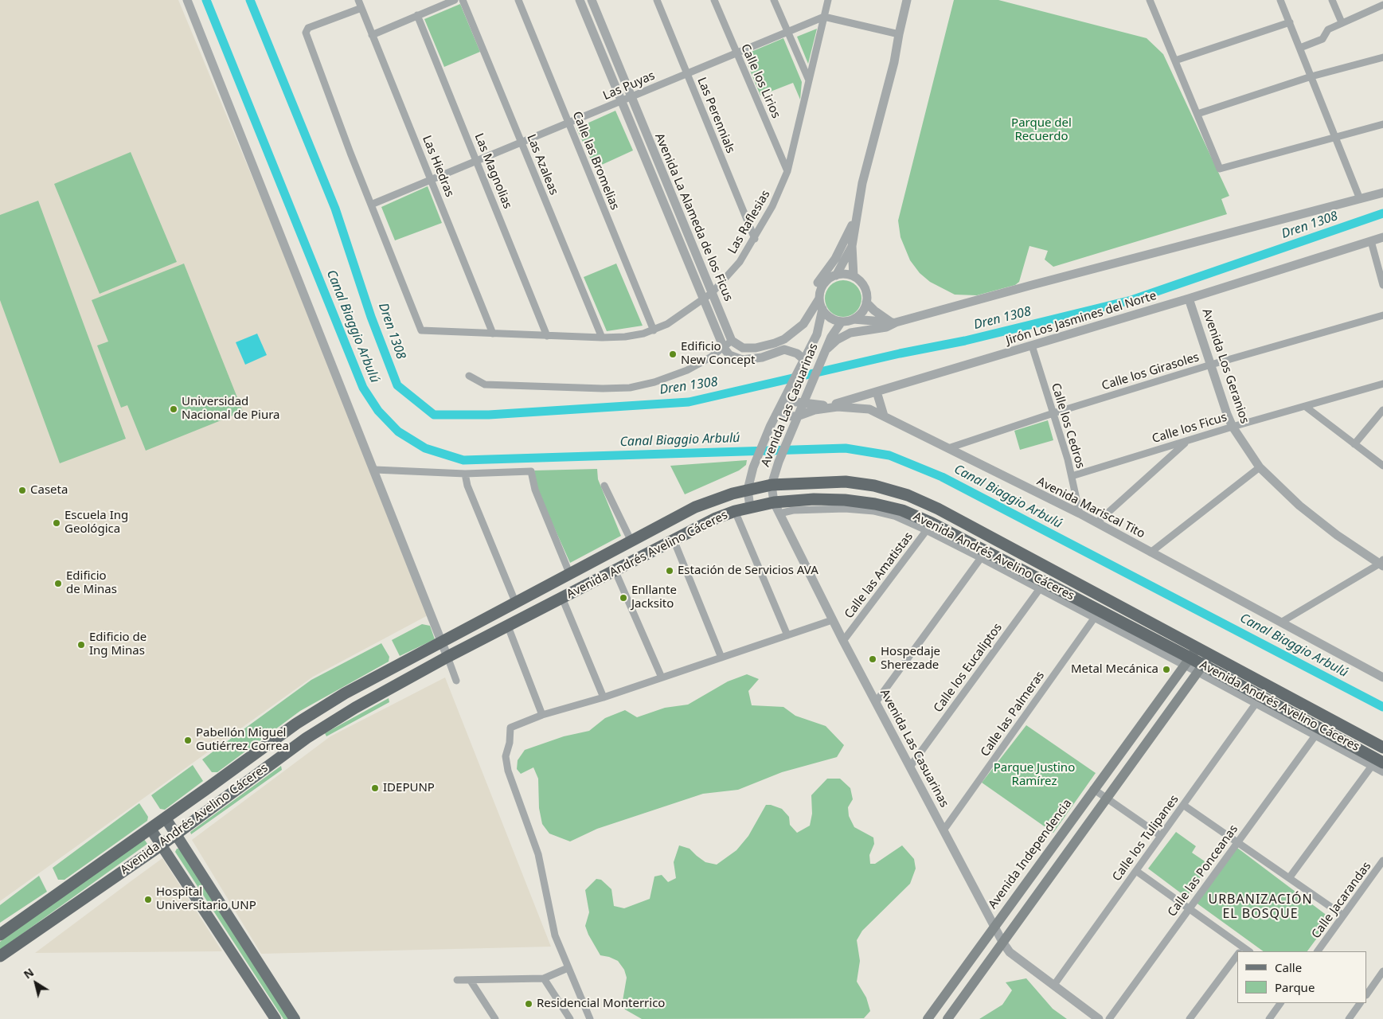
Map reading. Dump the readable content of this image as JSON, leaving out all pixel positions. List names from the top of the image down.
{
  "streets": {
    "highway": ["Avenida Andrés Avelino Cáceres"],
    "main road": ["Avenida Independencia"],
    "street": [
      "Calle los Lirios",
      "Las Puyas",
      "Las Perennials",
      "Calle las Bromelias",
      "Las Azaleas",
      "Las Hiedras",
      "Las Magnolias",
      "Avenida La Alameda de los Ficus",
      "Las Raflesias",
      "Jirón Los Jasmines del Norte",
      "Avenida Los Geranios",
      "Calle los Girasoles",
      "Avenida Las Casuarinas",
      "Calle los Cedros",
      "Calle los Ficus",
      "Avenida Mariscal Tito",
      "Calle las Amatistas",
      "Calle los Eucaliptos",
      "Calle las Palmeras",
      "Calle los Tulipanes",
      "Calle las Ponceanas",
      "Calle Jacarandas"
    ]
  },
  "crossings": [
    ["Calle los Lirios", "Las Puyas"],
    ["Calle los Lirios", "Las Raflesias"],
    ["Las Puyas", "Las Perennials"],
    ["Las Puyas", "Calle las Bromelias"],
    ["Las Puyas", "Las Azaleas"],
    ["Las Puyas", "Las Hiedras"],
    ["Las Puyas", "Las Magnolias"],
    ["Las Puyas", "Avenida La Alameda de los Ficus"],
    ["Las Puyas", "Las Raflesias"],
    ["Las Perennials", "Las Raflesias"],
    ["Calle las Bromelias", "Las Raflesias"],
    ["Las Azaleas", "Las Raflesias"],
    ["Las Hiedras", "Las Raflesias"],
    ["Las Magnolias", "Las Raflesias"],
    ["Avenida La Alameda de los Ficus", "Las Raflesias"],
    ["Jirón Los Jasmines del Norte", "Avenida Los Geranios"],
    ["Jirón Los Jasmines del Norte", "Avenida Las Casuarinas"],
    ["Jirón Los Jasmines del Norte", "Calle los Cedros"],
    ["Avenida Los Geranios", "Calle los Girasoles"],
    ["Avenida Los Geranios", "Calle los Ficus"],
    ["Calle los Girasoles", "Calle los Cedros"],
    ["Calle los Girasoles", "Avenida Mariscal Tito"],
    ["Avenida Las Casuarinas", "Avenida Mariscal Tito"],
    ["Avenida Las Casuarinas", "Avenida Andrés Avelino Cáceres"],
    ["Avenida Las Casuarinas", "Calle las Amatistas"],
    ["Avenida Las Casuarinas", "Calle los Eucaliptos"],
    ["Avenida Las Casuarinas", "Calle las Palmeras"],
    ["Avenida Las Casuarinas", "Calle los Tulipanes"],
    ["Avenida Las Casuarinas", "Avenida Independencia"],
    ["Calle los Cedros", "Calle los Ficus"],
    ["Calle los Cedros", "Avenida Mariscal Tito"],
    ["Avenida Andrés Avelino Cáceres", "Calle las Amatistas"],
    ["Avenida Andrés Avelino Cáceres", "Calle los Eucaliptos"],
    ["Avenida Andrés Avelino Cáceres", "Calle las Palmeras"],
    ["Avenida Andrés Avelino Cáceres", "Calle los Tulipanes"],
    ["Avenida Andrés Avelino Cáceres", "Avenida Independencia"],
    ["Avenida Andrés Avelino Cáceres", "Calle las Ponceanas"]
  ],
  "districts": ["URBANIZACIÓN EL BOSQUE"],
  "water": ["Dren 1308", "Canal Biaggio Arbulú"],
  "parks": ["Parque del Recuerdo", "Parque Justino Ramírez"],
  "places": [
    "Edificio New Concept",
    "Universidad Nacional de Piura",
    "Caseta",
    "Escuela Ing Geológica",
    "Estación de Servicios AVA",
    "Edificio de Minas",
    "Enllante Jacksito",
    "Edificio de Ing Minas",
    "Hospedaje Sherezade",
    "Metal Mecánica",
    "Pabellón Miguel Gutiérrez Correa",
    "IDEPUNP",
    "Hospital Universitario UNP",
    "Residencial Monterrico"
  ],
  "legend": ["Calle", "Parque"],
  "north": "top left"
}
